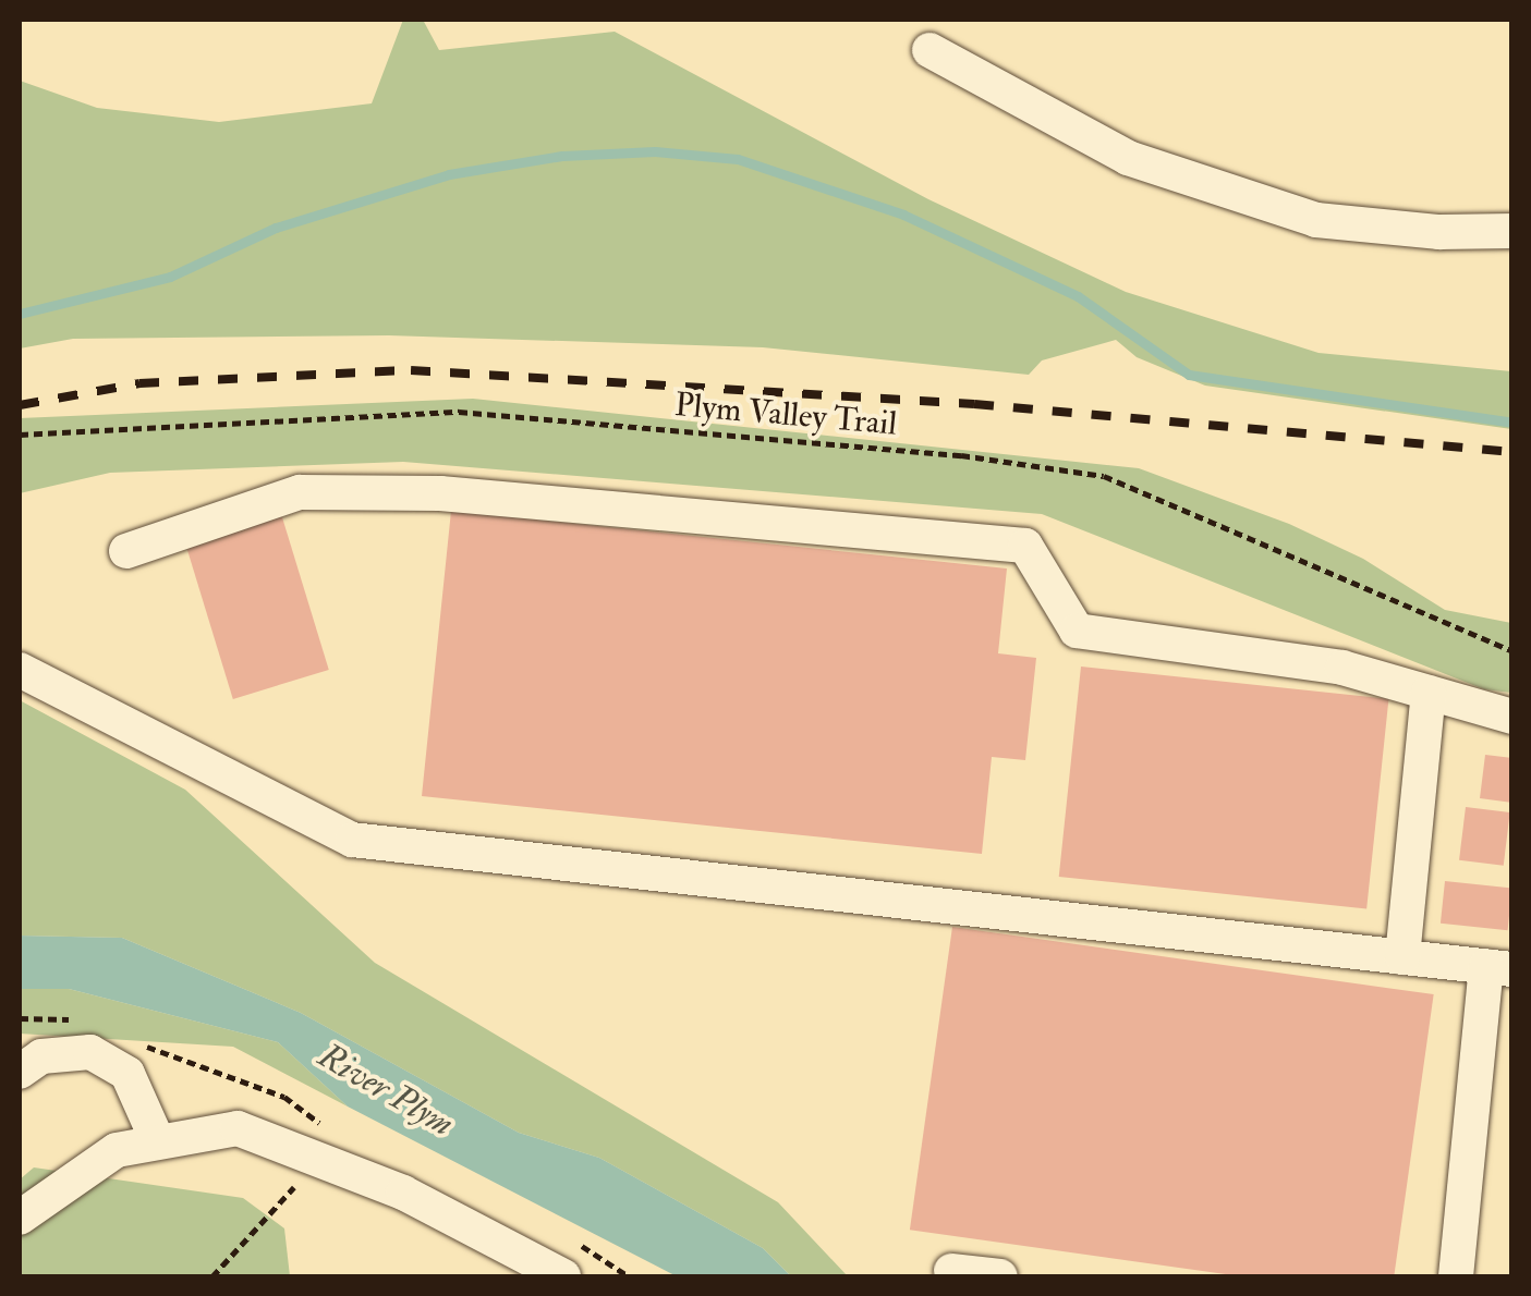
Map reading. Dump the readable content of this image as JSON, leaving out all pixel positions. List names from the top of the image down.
{
  "streets": {
    "path": ["Plym Valley Trail"]
  },
  "water": ["River Plym"]
}
